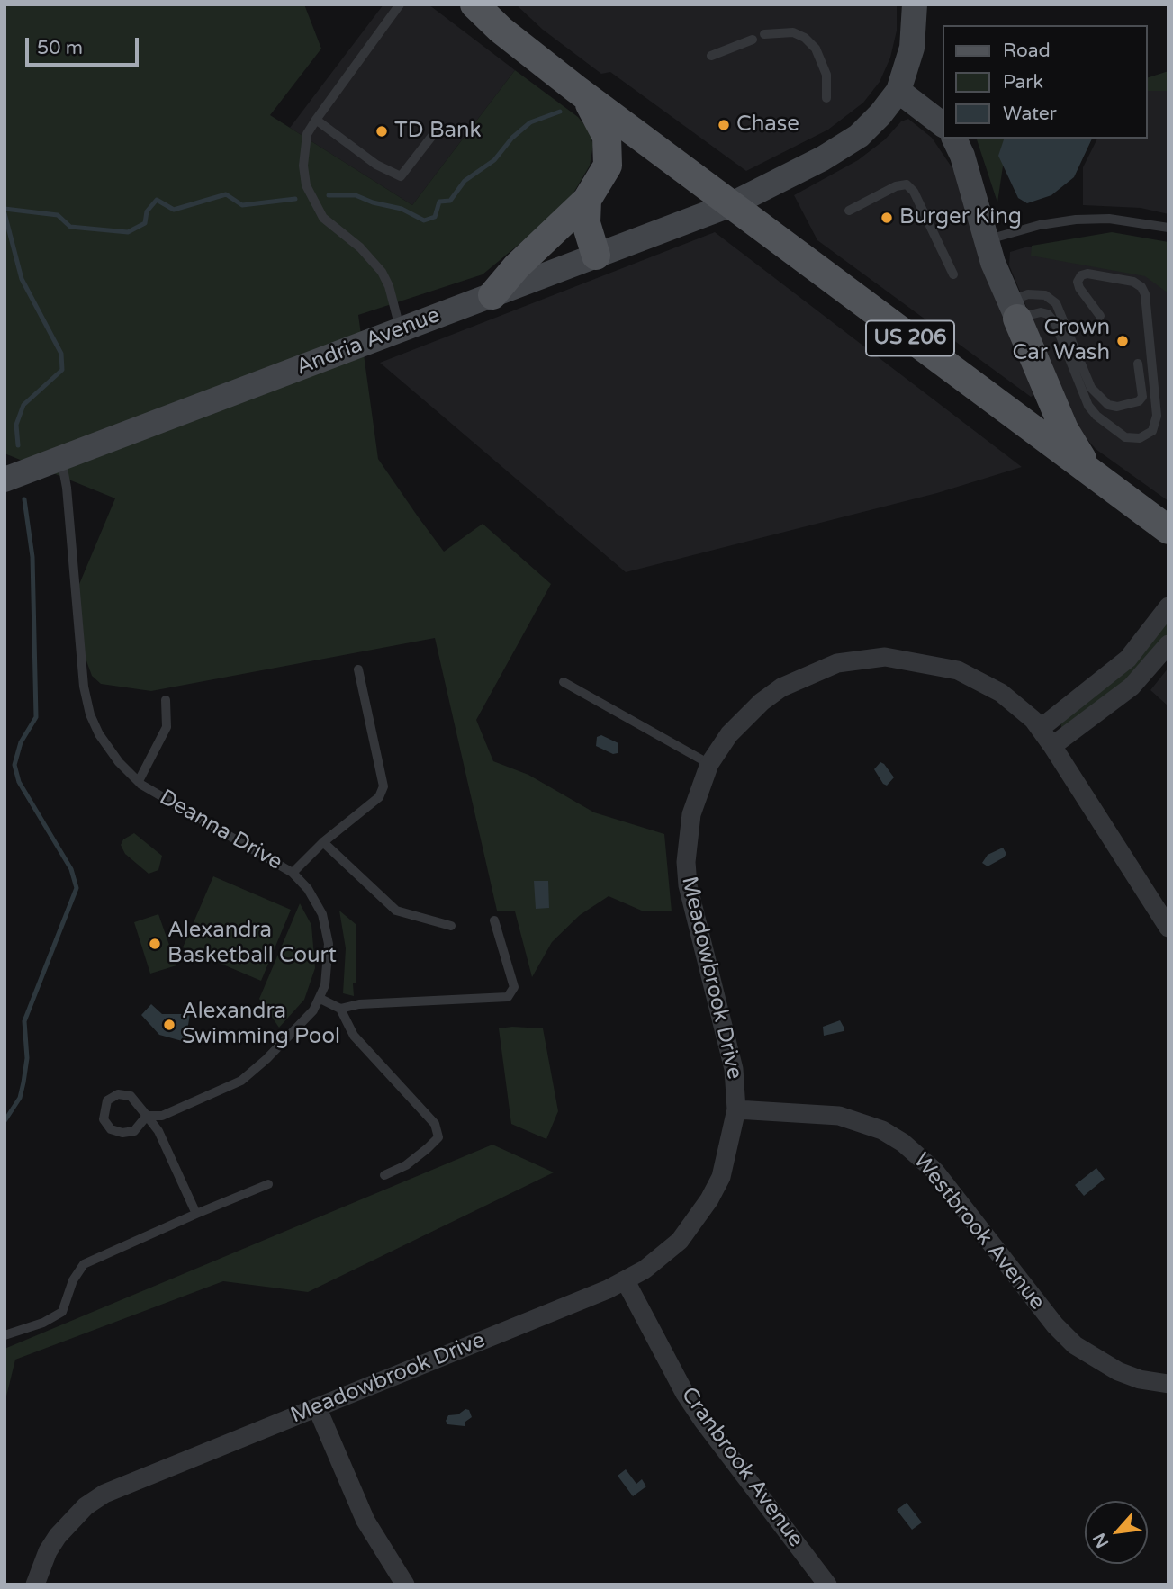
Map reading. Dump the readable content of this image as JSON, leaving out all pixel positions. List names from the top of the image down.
{
  "streets": {
    "main road": ["US 206"],
    "street": [
      "Andria Avenue",
      "Meadowbrook Drive",
      "Westbrook Avenue",
      "Cranbrook Avenue"
    ],
    "lane": ["Deanna Drive"]
  },
  "crossings": [
    ["US 206", "Andria Avenue"],
    ["Andria Avenue", "Deanna Drive"],
    ["Meadowbrook Drive", "Westbrook Avenue"],
    ["Meadowbrook Drive", "Cranbrook Avenue"]
  ],
  "places": [
    "Chase",
    "TD Bank",
    "Burger King",
    "Crown Car Wash",
    "Alexandra Basketball Court",
    "Alexandra Swimming Pool"
  ],
  "legend": ["Road", "Park", "Water"],
  "scale_bar": "50 m",
  "north": "bottom left"
}
